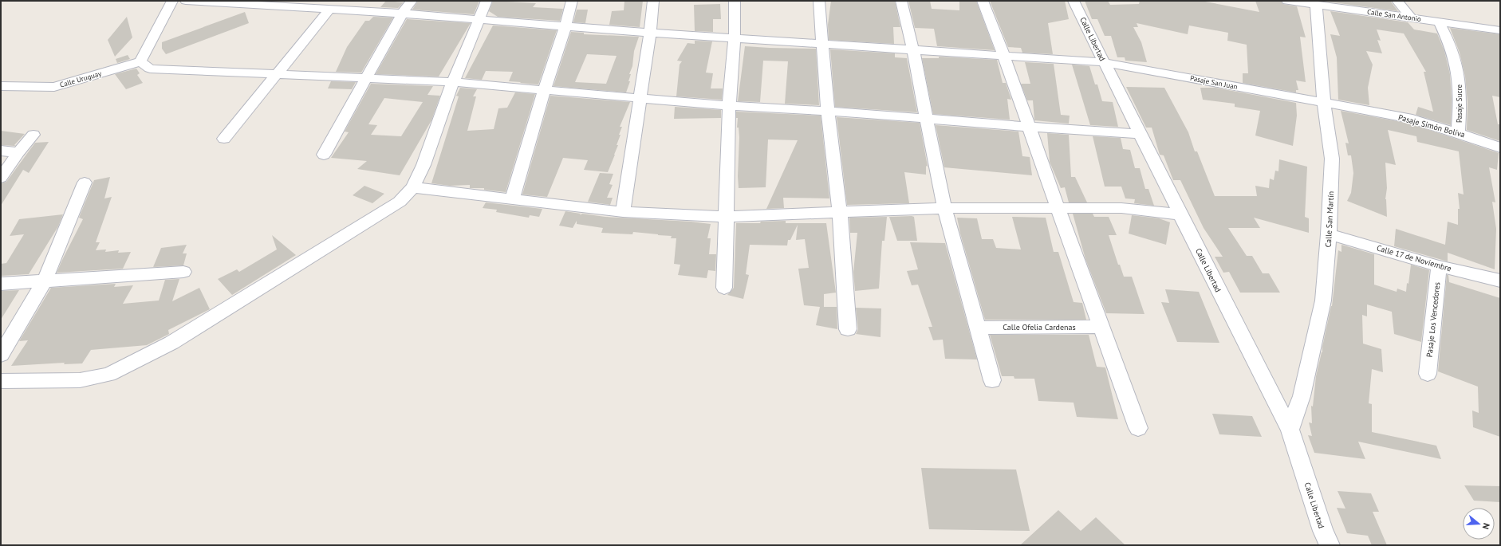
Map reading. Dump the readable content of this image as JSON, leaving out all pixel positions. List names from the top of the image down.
{
  "streets": {
    "street": [
      "Calle San Antonio",
      "Calle Libertad",
      "Calle Uruguay",
      "Pasaje San Juan",
      "Pasaje Sucre",
      "Pasaje Simón Bolíva",
      "Calle San Martín",
      "Calle 17 de Noviembre",
      "Pasaje Los Vencedores",
      "Calle Ofelia Cardenas"
    ]
  },
  "crossings": [
    ["Calle San Antonio", "Pasaje Sucre"],
    ["Calle San Antonio", "Calle San Martín"],
    ["Calle Libertad", "Pasaje San Juan"],
    ["Calle Libertad", "Calle San Martín"],
    ["Pasaje San Juan", "Pasaje Simón Bolíva"],
    ["Pasaje San Juan", "Calle San Martín"],
    ["Pasaje Sucre", "Pasaje Simón Bolíva"],
    ["Pasaje Simón Bolíva", "Calle San Martín"],
    ["Calle San Martín", "Calle 17 de Noviembre"],
    ["Calle 17 de Noviembre", "Pasaje Los Vencedores"]
  ],
  "north": "right"
}
